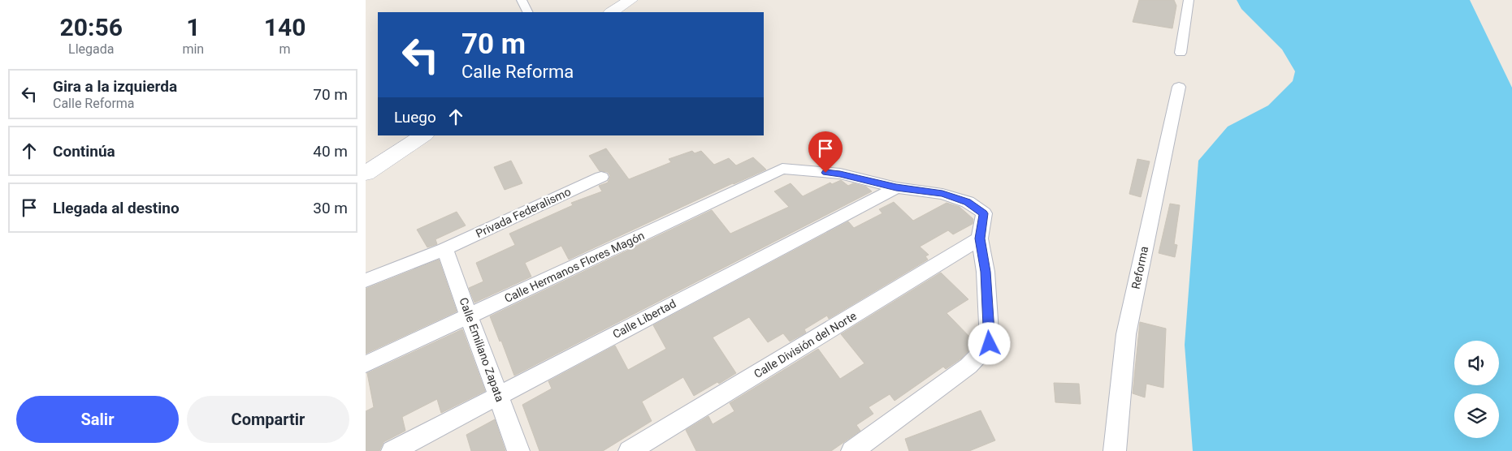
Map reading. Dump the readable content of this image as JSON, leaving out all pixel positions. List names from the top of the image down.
{
  "streets": {
    "street": [
      "Privada Federalismo",
      "Calle Hermanos Flores Magón",
      "Reforma",
      "Calle Libertad",
      "Calle División del Norte",
      "Calle Emiliano Zapata"
    ]
  },
  "crossings": [
    ["Privada Federalismo", "Calle Emiliano Zapata"],
    ["Calle Hermanos Flores Magón", "Calle Libertad"],
    ["Calle Hermanos Flores Magón", "Calle Emiliano Zapata"],
    ["Calle Libertad", "Calle Emiliano Zapata"]
  ],
  "page": {
    "eta": [
      "20:56",
      "Llegada",
      "1",
      "min",
      "140",
      "m"
    ],
    "turn": ["70 m", "Calle Reforma"],
    "list": [
      {
        "name": "Gira a la izquierda",
        "note": "Calle Reforma",
        "value": "70 m"
      },
      {
        "name": "Continúa",
        "value": "40 m"
      },
      {
        "name": "Llegada al destino",
        "value": "30 m"
      }
    ],
    "then": "Luego",
    "buttons": ["Salir", "Compartir"]
  }
}
